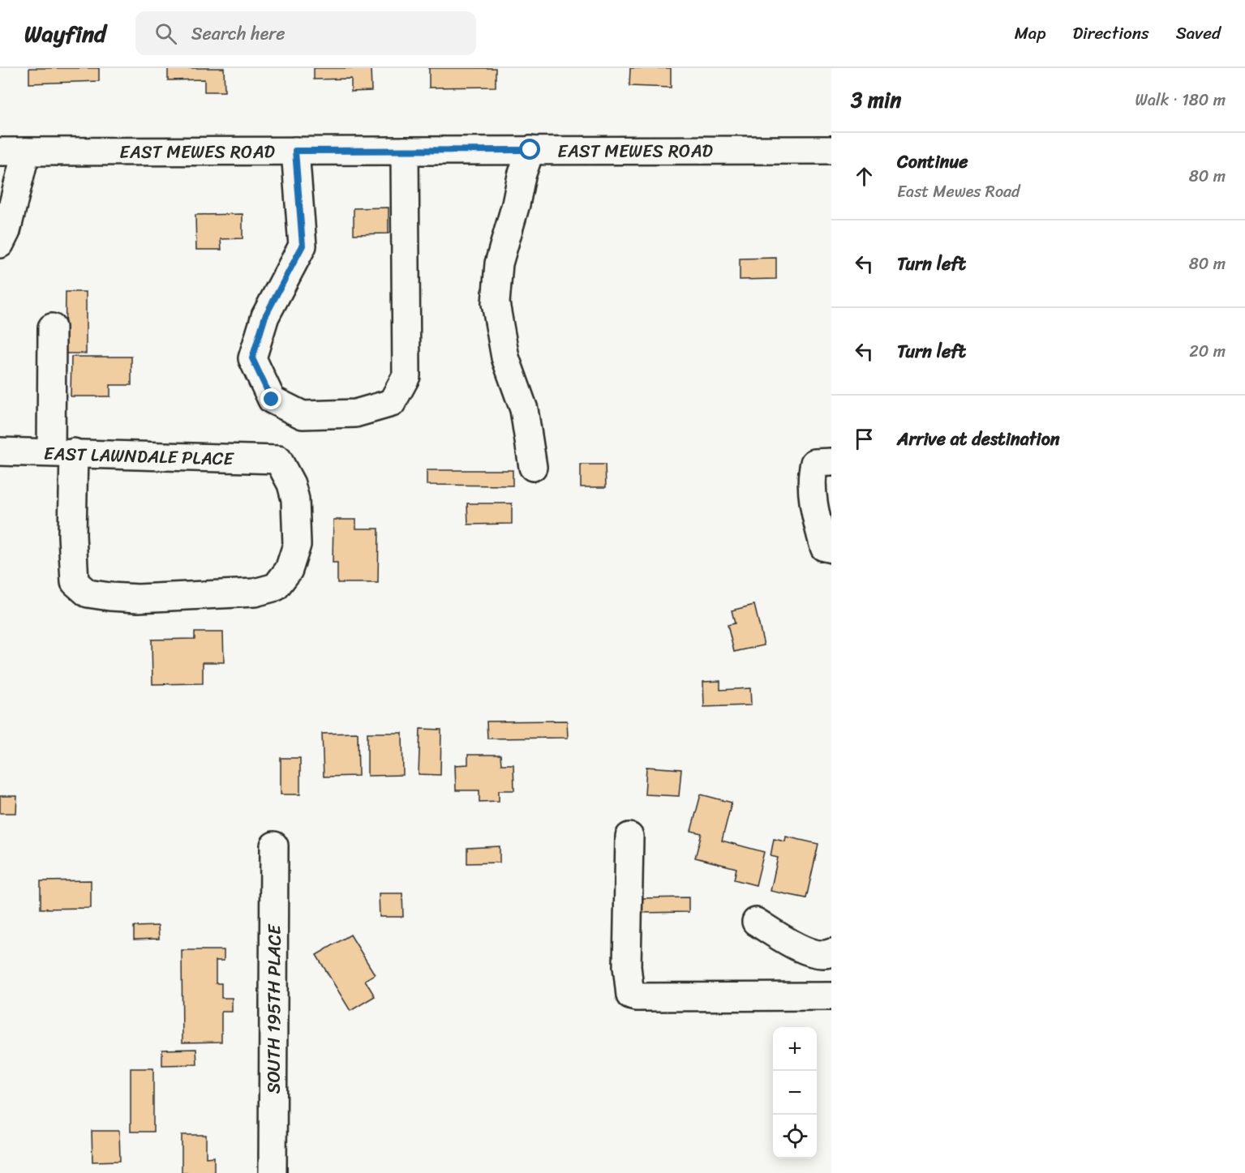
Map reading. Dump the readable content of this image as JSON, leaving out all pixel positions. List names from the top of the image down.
{
  "streets": {
    "street": ["EAST MEWES ROAD", "EAST LAWNDALE PLACE", "SOUTH 195TH PLACE"]
  },
  "page": {
    "header": "Wayfind",
    "search": "Search here",
    "nav": ["Map", "Directions", "Saved"],
    "heading": ["3 min", "Walk · 180 m"],
    "list": [
      ["Continue", "East Mewes Road", "80 m"],
      ["Turn left", "80 m"],
      ["Turn left", "20 m"],
      "Arrive at destination"
    ],
    "map_buttons": ["+", "−"]
  }
}
